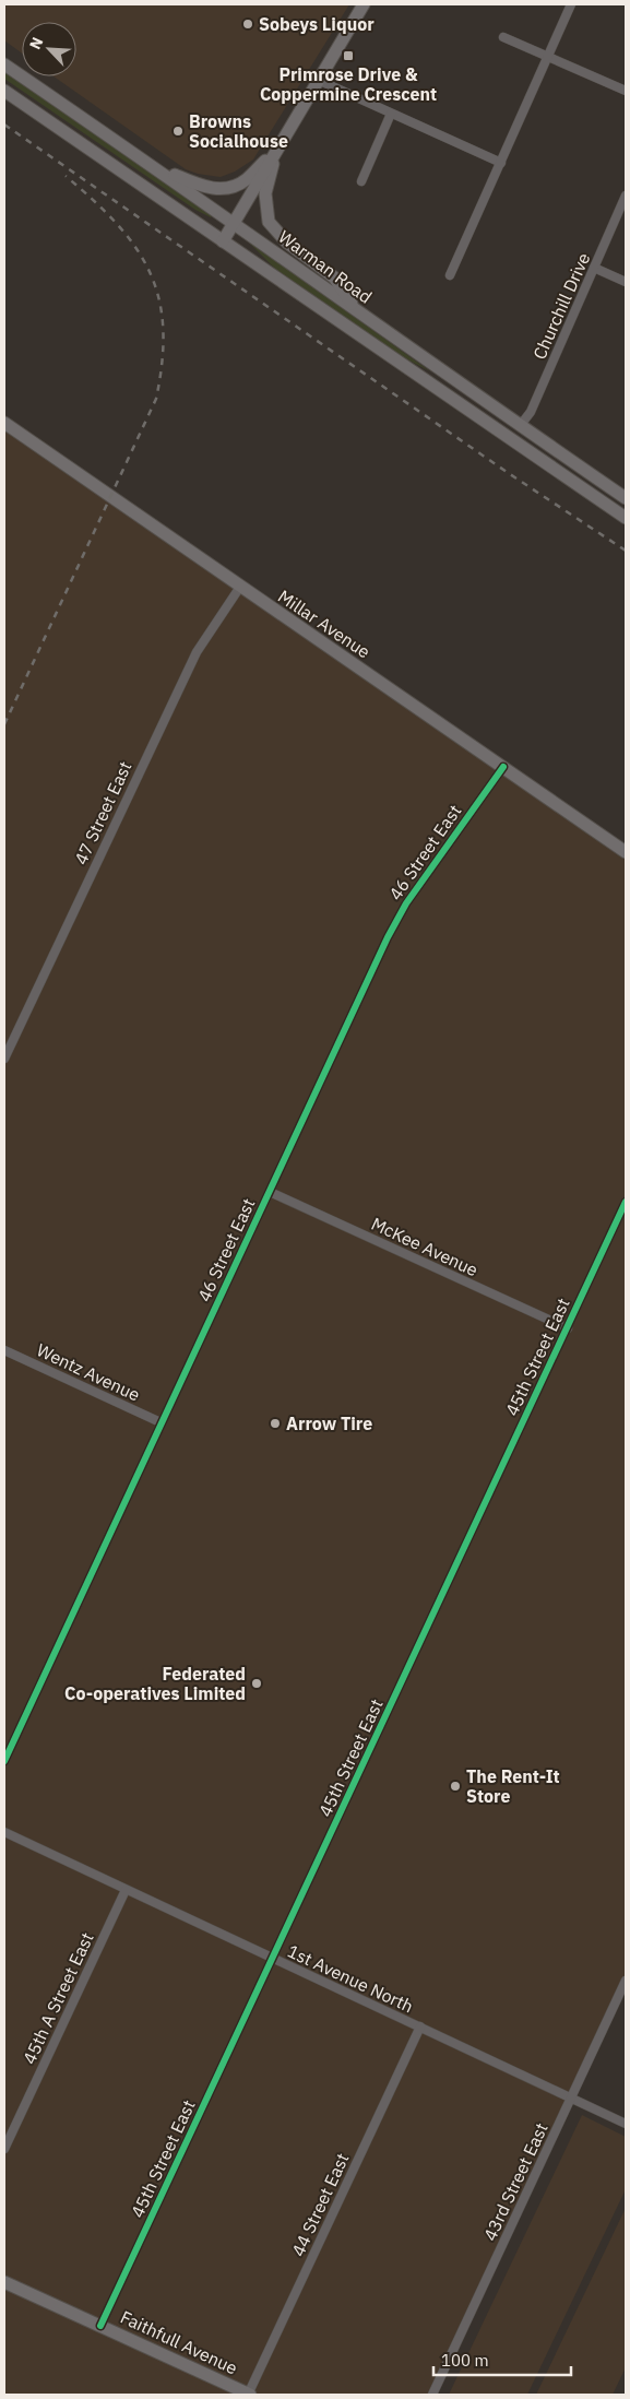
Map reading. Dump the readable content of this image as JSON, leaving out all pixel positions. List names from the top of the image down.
{
  "streets": {
    "main road": ["Warman Road", "Millar Avenue", "Faithfull Avenue"],
    "street": [
      "Churchill Drive",
      "47 Street East",
      "46 Street East",
      "McKee Avenue",
      "45th Street East",
      "Wentz Avenue",
      "1st Avenue North",
      "45th A Street East",
      "43rd Street East",
      "44 Street East"
    ]
  },
  "crossings": [
    ["Warman Road", "Churchill Drive"],
    ["Millar Avenue", "47 Street East"],
    ["Millar Avenue", "46 Street East"],
    ["46 Street East", "McKee Avenue"],
    ["46 Street East", "Wentz Avenue"],
    ["McKee Avenue", "45th Street East"],
    ["45th Street East", "1st Avenue North"],
    ["45th Street East", "Faithfull Avenue"],
    ["1st Avenue North", "45th A Street East"],
    ["1st Avenue North", "43rd Street East"],
    ["1st Avenue North", "44 Street East"],
    ["44 Street East", "Faithfull Avenue"]
  ],
  "places": {
    "other": [
      "Sobeys Liquor",
      "Browns Socialhouse",
      "Arrow Tire",
      "Federated Co-operatives Limited",
      "The Rent-It Store"
    ],
    "transit": ["Primrose Drive & Coppermine Crescent"]
  },
  "scale_bar": "100 m",
  "north": "top left"
}
